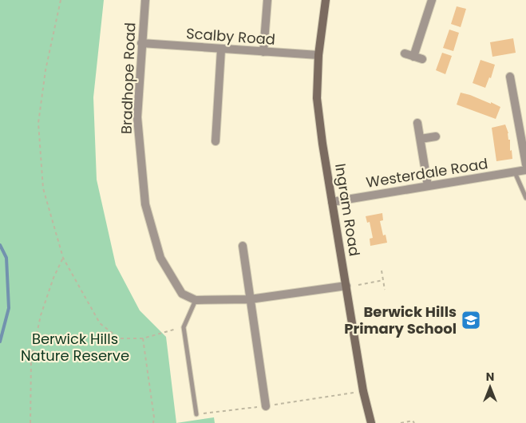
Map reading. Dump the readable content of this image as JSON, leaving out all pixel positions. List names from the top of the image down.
{
  "streets": {
    "street": [
      "Scalby Road",
      "Bradhope Road",
      "Westerdale Road",
      "Ingram Road"
    ]
  },
  "crossings": [
    ["Scalby Road", "Bradhope Road"],
    ["Scalby Road", "Ingram Road"],
    ["Westerdale Road", "Ingram Road"]
  ],
  "parks": ["Berwick Hills Nature Reserve"],
  "places": {
    "school or university": ["Berwick Hills Primary School"]
  },
  "north": "top"
}
